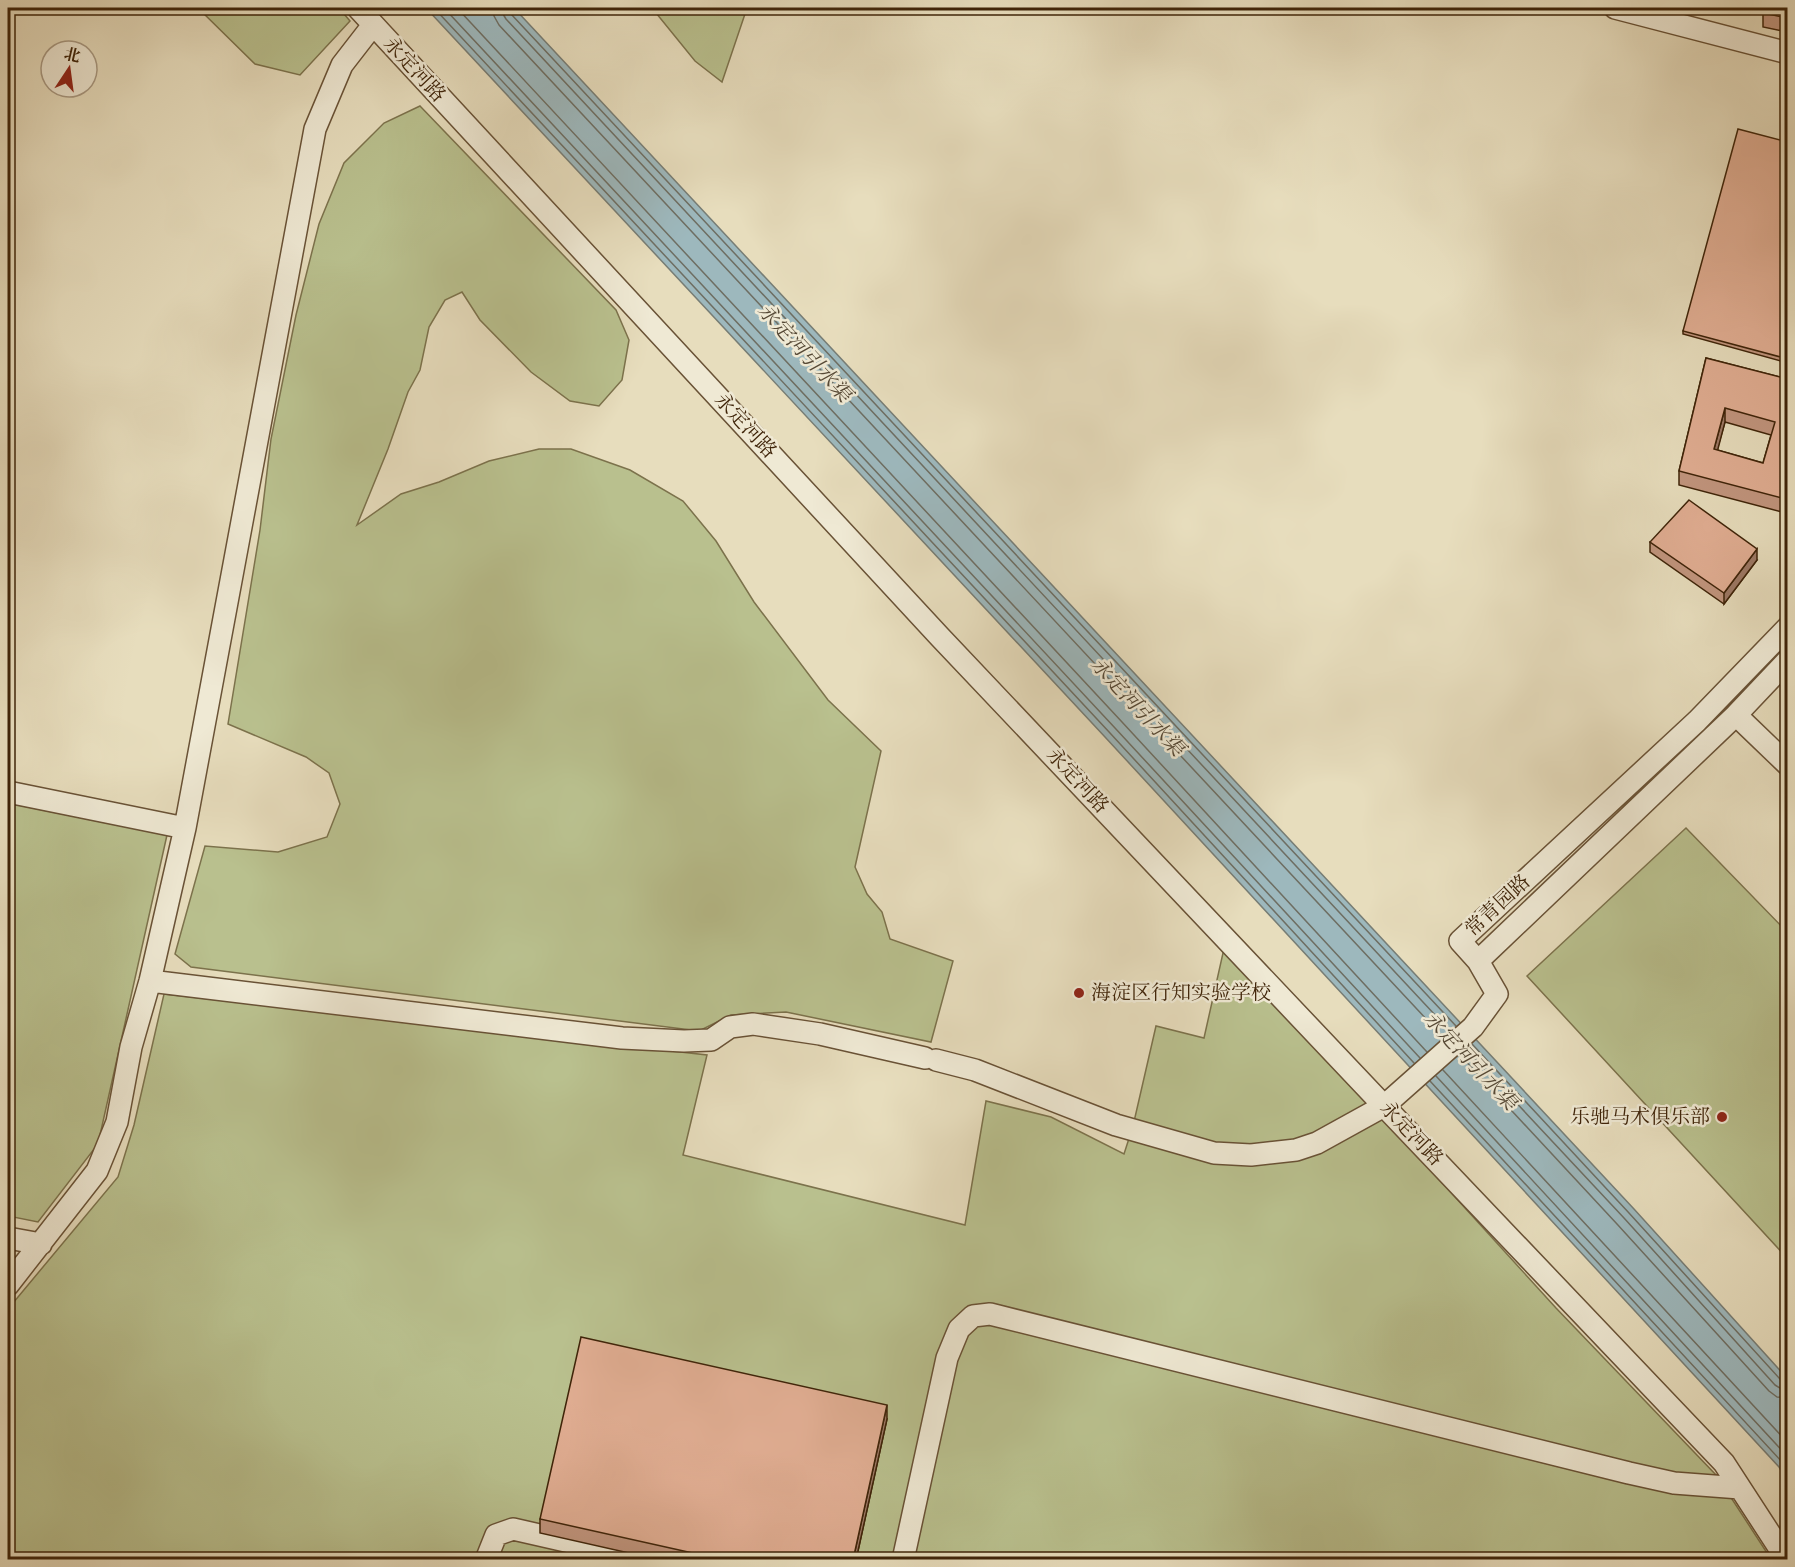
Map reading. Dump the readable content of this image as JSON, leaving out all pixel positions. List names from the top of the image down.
{
  "streets": {
    "street": ["永定河路", "常青园路"]
  },
  "water": ["永定河引水渠"],
  "places": ["海淀区行知实验学校", "乐驰马术俱乐部"],
  "north": "top"
}
